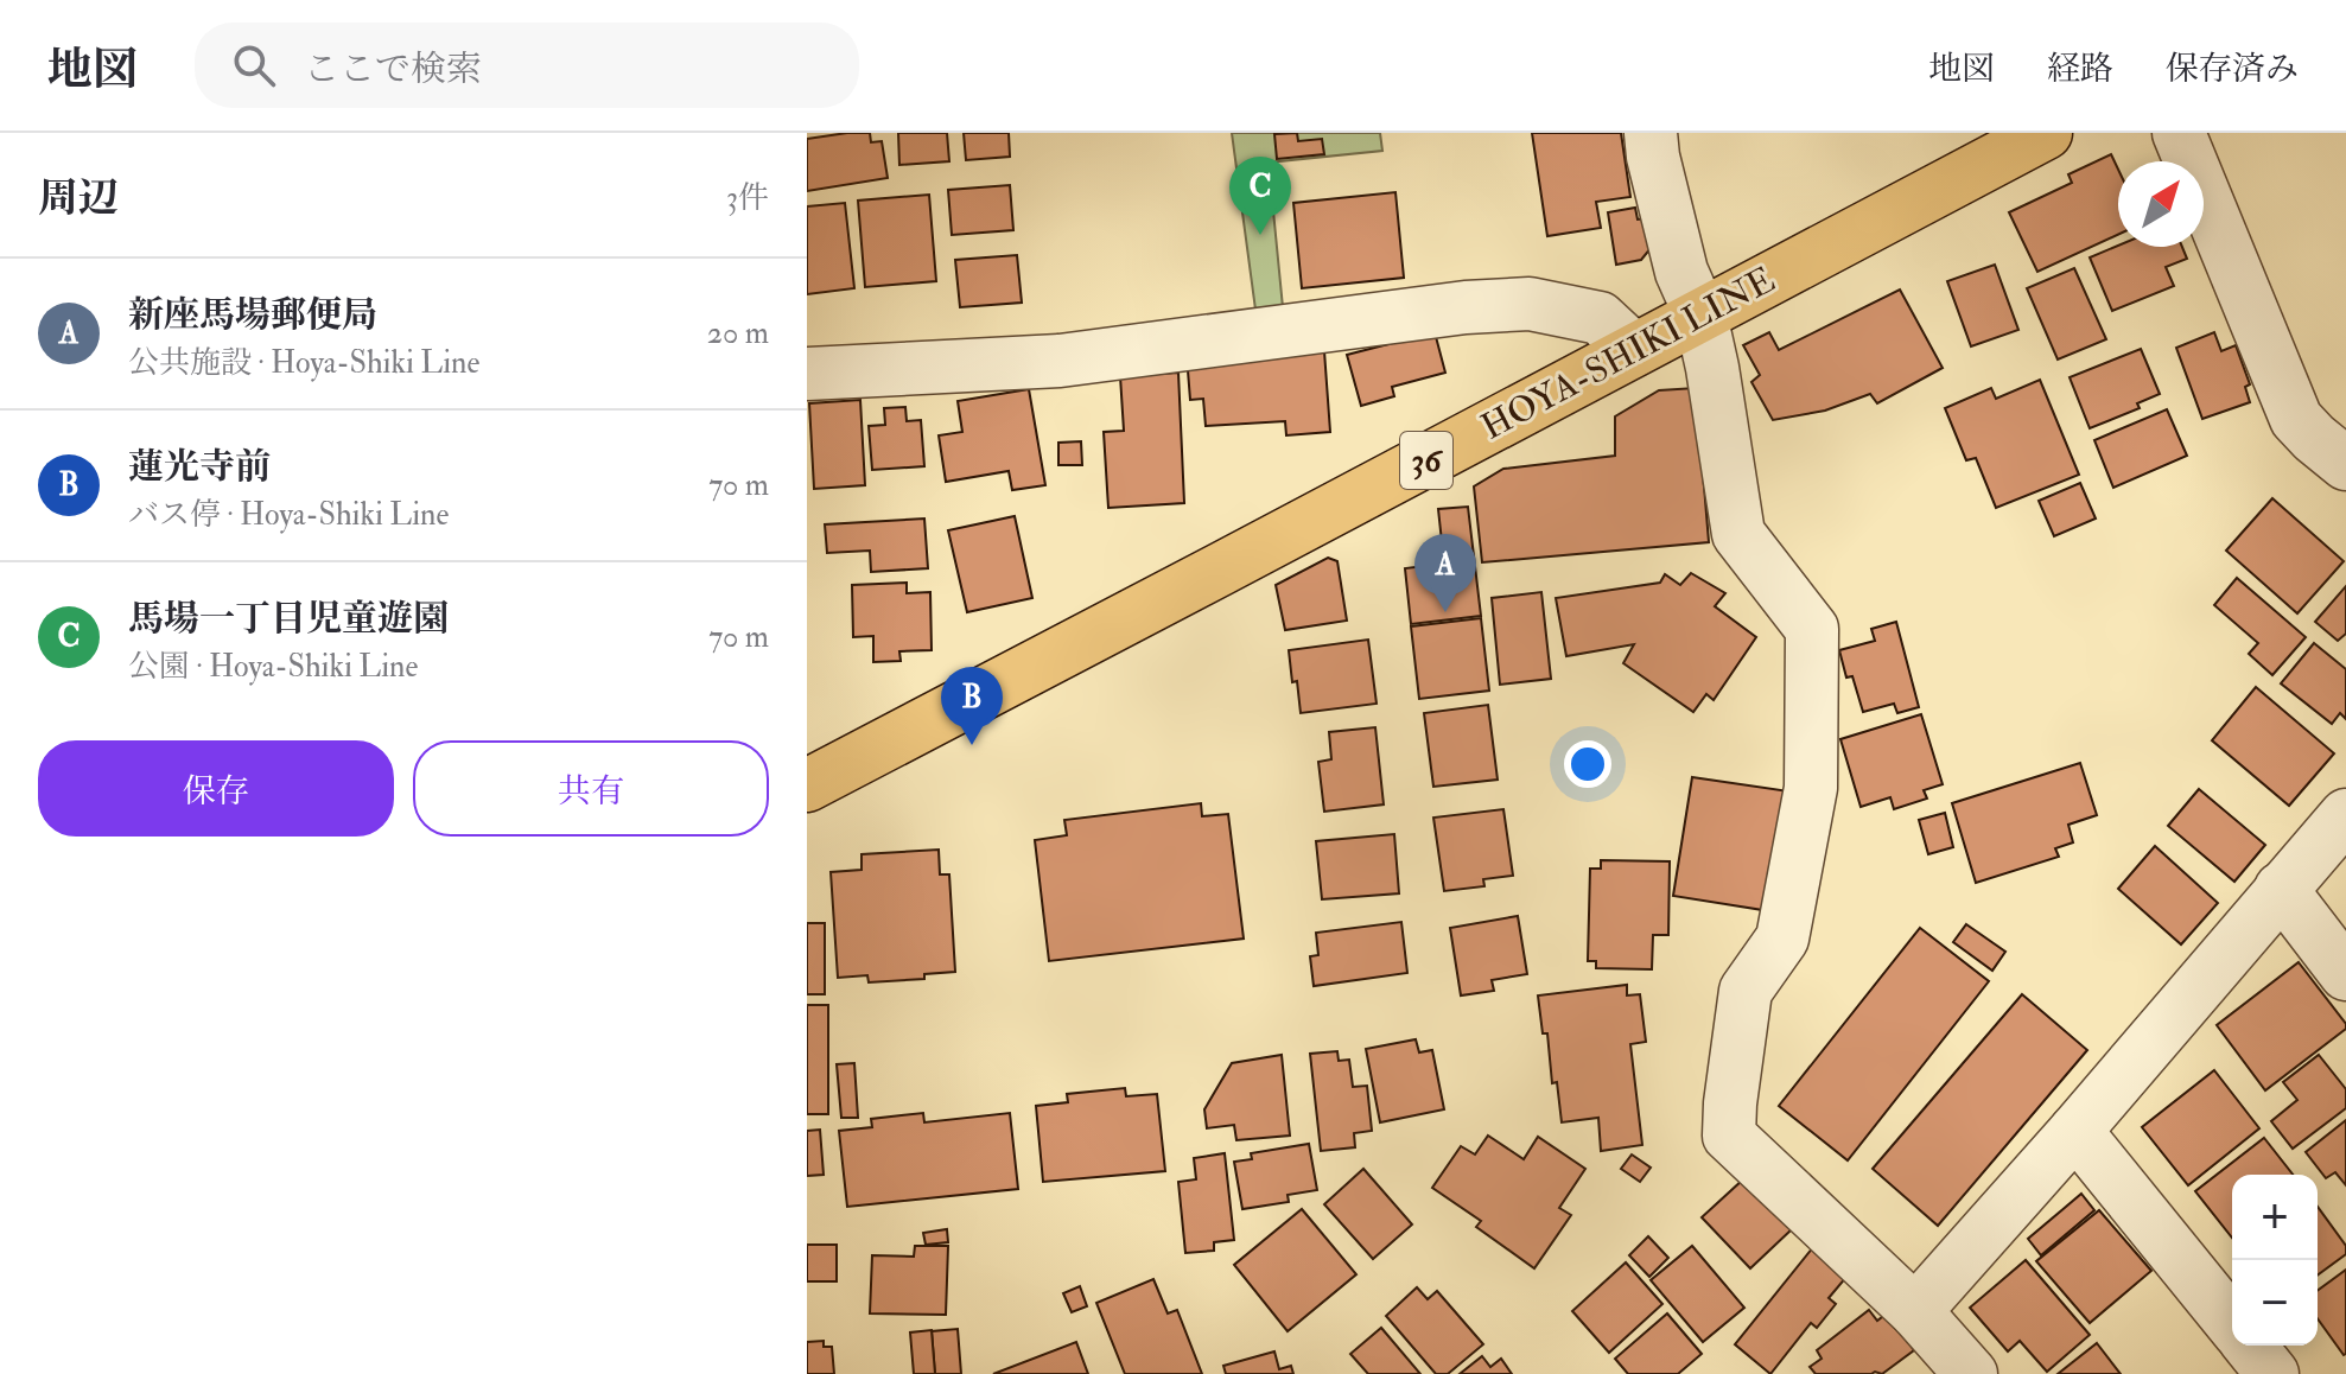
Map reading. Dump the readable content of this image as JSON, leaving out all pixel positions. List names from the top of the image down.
{
  "streets": {
    "main road": ["HOYA-SHIKI LINE", "36"]
  },
  "north": "top right",
  "page": {
    "header": "地図",
    "search": "ここで検索",
    "nav": ["地図", "経路", "保存済み"],
    "heading": ["周辺", "3件"],
    "pins": ["C", "A", "B"],
    "list": [
      {
        "mark": "A",
        "name": "新座馬場郵便局",
        "note": "公共施設 · Hoya-Shiki Line",
        "value": "20 m"
      },
      {
        "mark": "B",
        "name": "蓮光寺前",
        "note": "バス停 · Hoya-Shiki Line",
        "value": "70 m"
      },
      {
        "mark": "C",
        "name": "馬場一丁目児童遊園",
        "note": "公園 · Hoya-Shiki Line",
        "value": "70 m"
      }
    ],
    "buttons": ["保存", "共有"],
    "map_buttons": ["+", "−"]
  }
}
